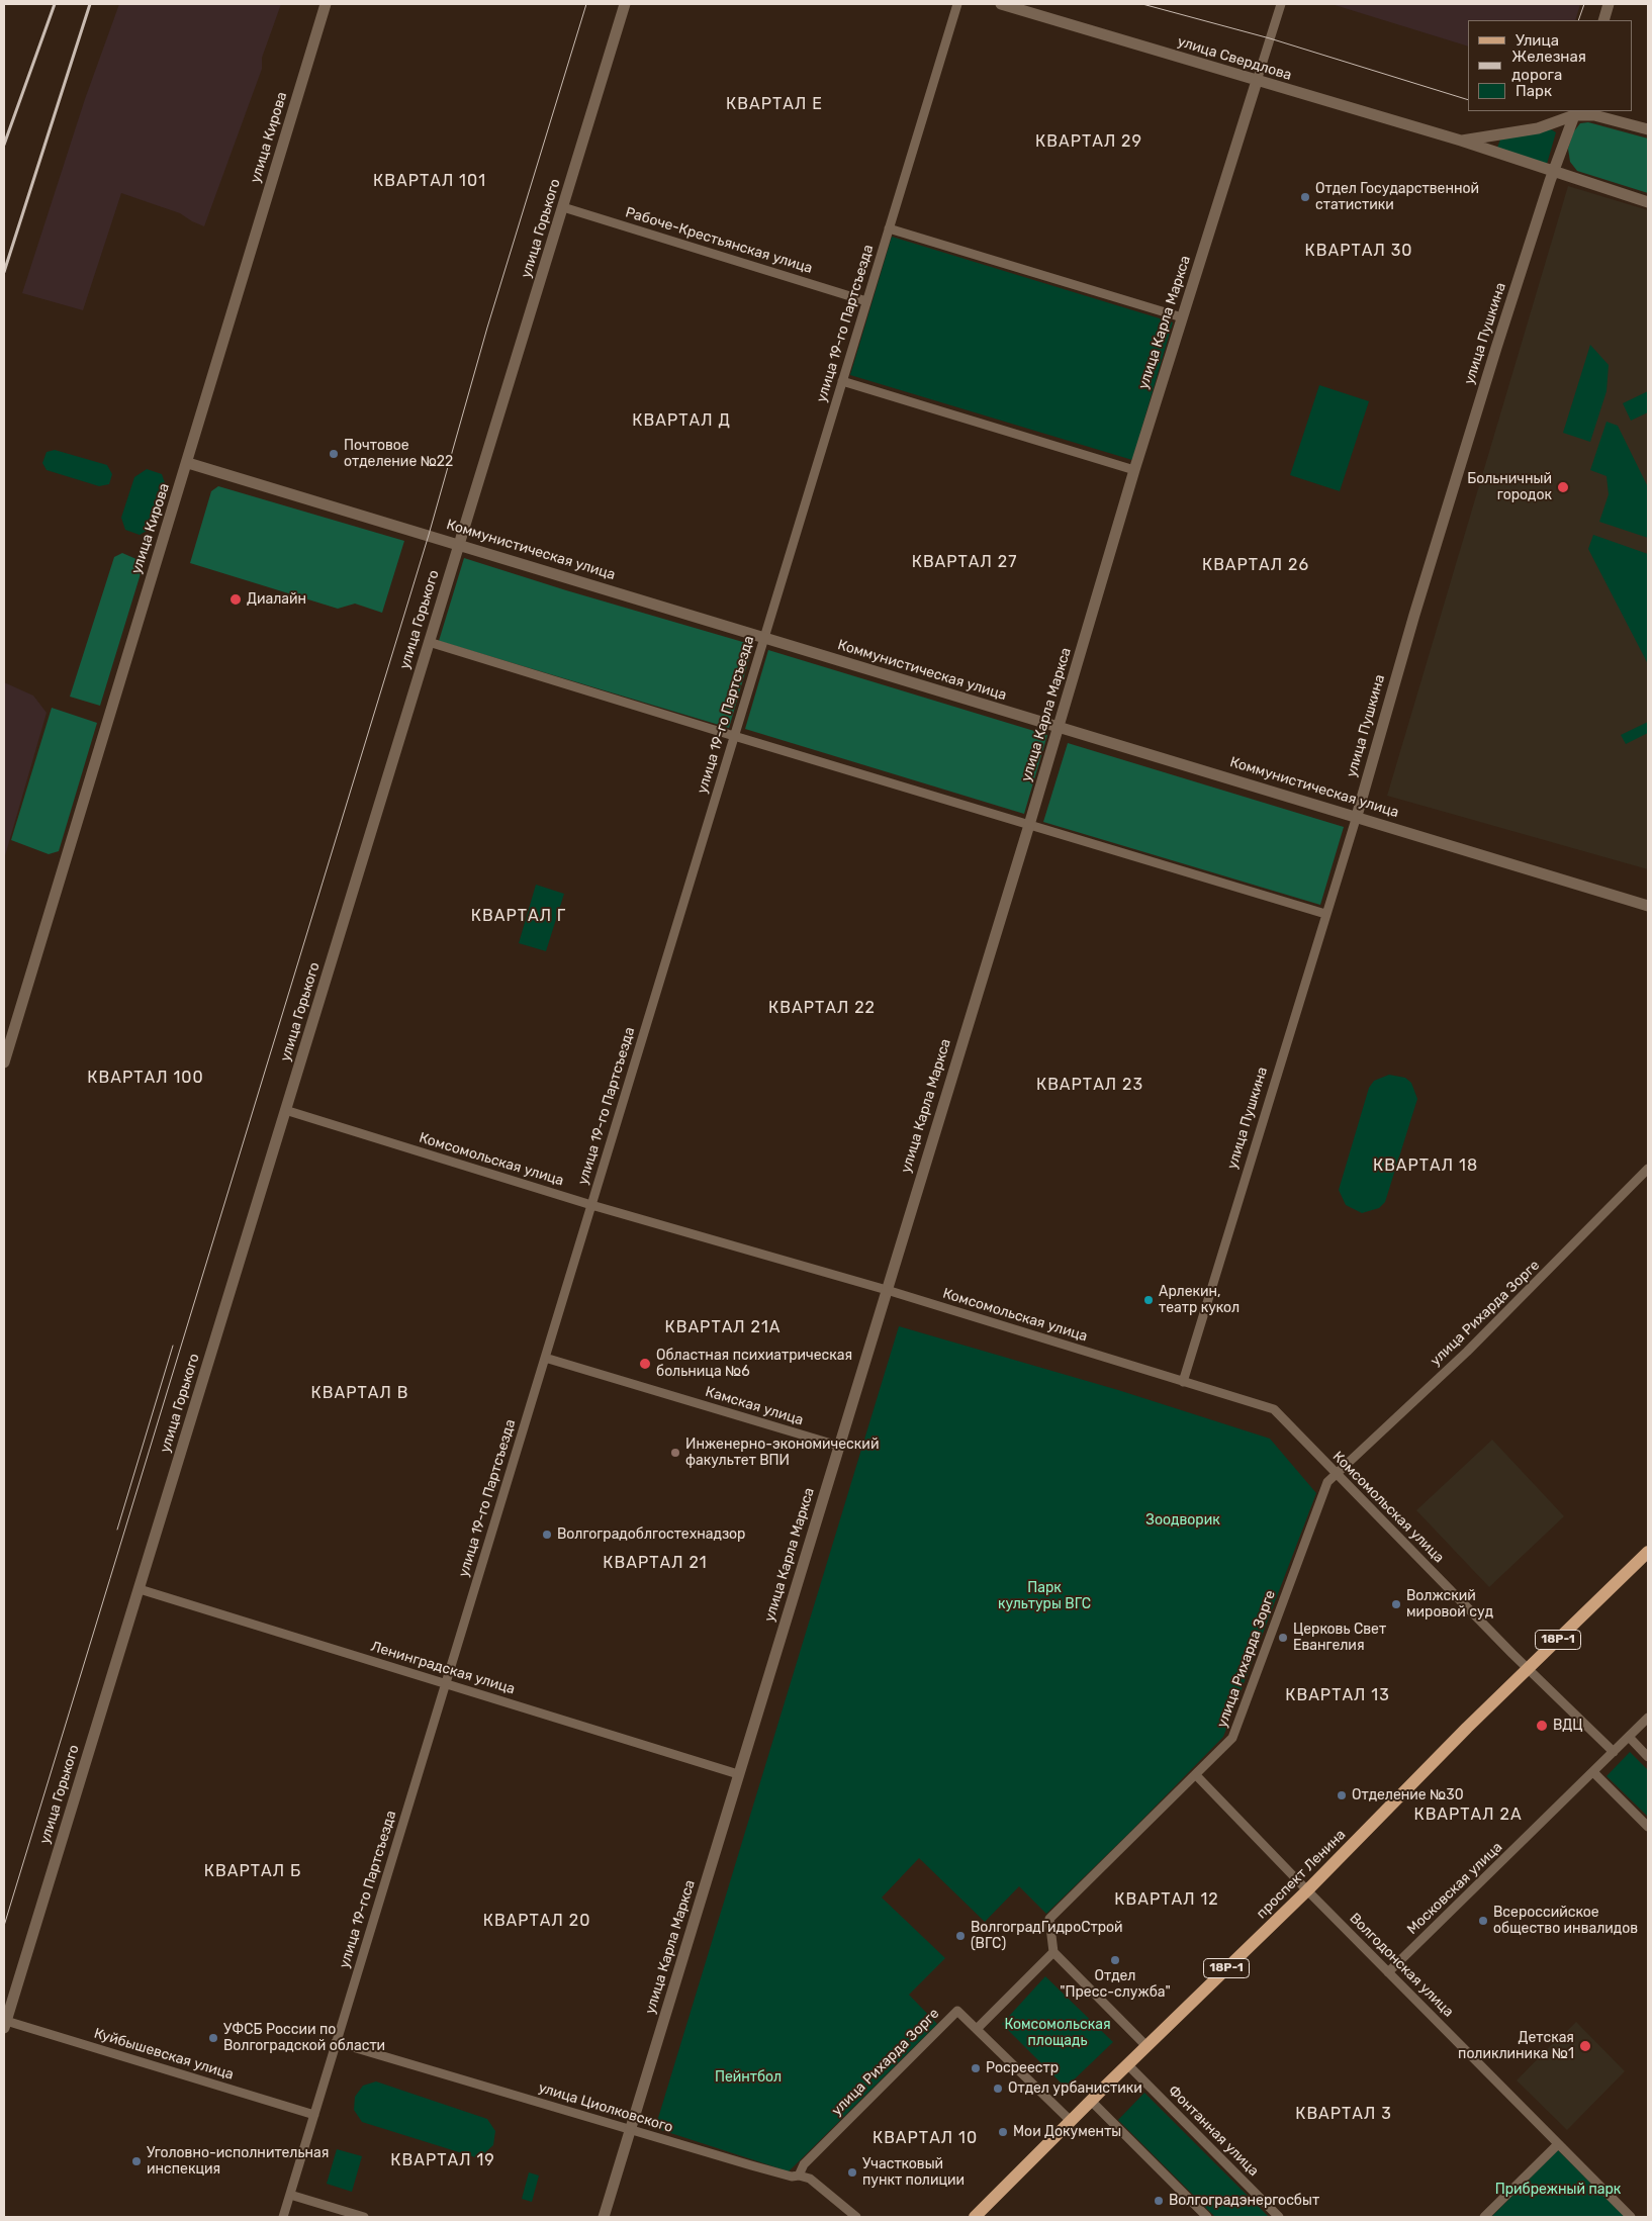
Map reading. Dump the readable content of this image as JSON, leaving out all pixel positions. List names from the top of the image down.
{
  "streets": {
    "main road": ["18Р-1", "проспект Ленина"],
    "street": [
      "улица Свердлова",
      "улица Кирова",
      "улица Горького",
      "Рабоче-Крестьянская улица",
      "улица Карла Маркса",
      "улица 19-го Партсъезда",
      "улица Пушкина",
      "Коммунистическая улица",
      "Комсомольская улица",
      "улица Рихарда Зорге",
      "Камская улица",
      "Ленинградская улица",
      "Московская улица",
      "Волгодонская улица",
      "Куйбышевская улица",
      "улица Циолковского",
      "Фонтанная улица"
    ]
  },
  "crossings": [
    ["улица Свердлова", "улица Карла Маркса"],
    ["улица Свердлова", "улица Пушкина"],
    ["улица Кирова", "Коммунистическая улица"],
    ["улица Горького", "Рабоче-Крестьянская улица"],
    ["улица Горького", "Коммунистическая улица"],
    ["улица Горького", "Комсомольская улица"],
    ["улица Горького", "Ленинградская улица"],
    ["улица Горького", "Куйбышевская улица"],
    ["Рабоче-Крестьянская улица", "улица 19-го Партсъезда"],
    ["улица Карла Маркса", "Коммунистическая улица"],
    ["улица Карла Маркса", "Комсомольская улица"],
    ["улица Карла Маркса", "Камская улица"],
    ["улица Карла Маркса", "Ленинградская улица"],
    ["улица Карла Маркса", "улица Циолковского"],
    ["улица 19-го Партсъезда", "Коммунистическая улица"],
    ["улица 19-го Партсъезда", "Комсомольская улица"],
    ["улица 19-го Партсъезда", "Камская улица"],
    ["улица 19-го Партсъезда", "Ленинградская улица"],
    ["улица 19-го Партсъезда", "Куйбышевская улица"],
    ["улица 19-го Партсъезда", "улица Циолковского"],
    ["улица Пушкина", "Коммунистическая улица"],
    ["улица Пушкина", "Комсомольская улица"],
    ["Комсомольская улица", "улица Рихарда Зорге"],
    ["Комсомольская улица", "проспект Ленина"],
    ["Комсомольская улица", "Московская улица"],
    ["улица Рихарда Зорге", "Волгодонская улица"],
    ["улица Рихарда Зорге", "улица Циолковского"],
    ["проспект Ленина", "Волгодонская улица"],
    ["проспект Ленина", "Фонтанная улица"],
    ["Московская улица", "Волгодонская улица"]
  ],
  "districts": [
    "КВАРТАЛ Е",
    "КВАРТАЛ 29",
    "КВАРТАЛ 101",
    "КВАРТАЛ 30",
    "КВАРТАЛ Д",
    "КВАРТАЛ 27",
    "КВАРТАЛ 26",
    "КВАРТАЛ Г",
    "КВАРТАЛ 22",
    "КВАРТАЛ 100",
    "КВАРТАЛ 23",
    "КВАРТАЛ 18",
    "КВАРТАЛ 21А",
    "КВАРТАЛ В",
    "КВАРТАЛ 21",
    "КВАРТАЛ 13",
    "КВАРТАЛ 2А",
    "КВАРТАЛ Б",
    "КВАРТАЛ 12",
    "КВАРТАЛ 20",
    "КВАРТАЛ 3",
    "КВАРТАЛ 10",
    "КВАРТАЛ 19"
  ],
  "parks": [
    "Зоодворик",
    "Парк культуры ВГС",
    "Комсомольская площадь",
    "Пейнтбол",
    "Прибрежный парк"
  ],
  "places": [
    "Отдел Государственной статистики",
    "Почтовое отделение №22",
    "Больничный городок",
    "Диалайн",
    "Арлекин, театр кукол",
    "Областная психиатрическая больница №6",
    "Инженерно-экономический факультет ВПИ",
    "Волгоградоблгостехнадзор",
    "Волжский мировой суд",
    "Церковь Свет Евангелия",
    "ВДЦ",
    "Отделение №30",
    "Всероссийское общество инвалидов",
    "ВолгоградГидроСтрой (ВГС)",
    "Отдел \"Пресс-служба\"",
    "УФСБ России по Волгоградской области",
    "Детская поликлиника №1",
    "Росреестр",
    "Отдел урбанистики",
    "Мои Документы",
    "Уголовно-исполнительная инспекция",
    "Участковый пункт полиции",
    "Волгоградэнергосбыт"
  ],
  "legend": ["Улица", "Железная дорога", "Парк"]
}
